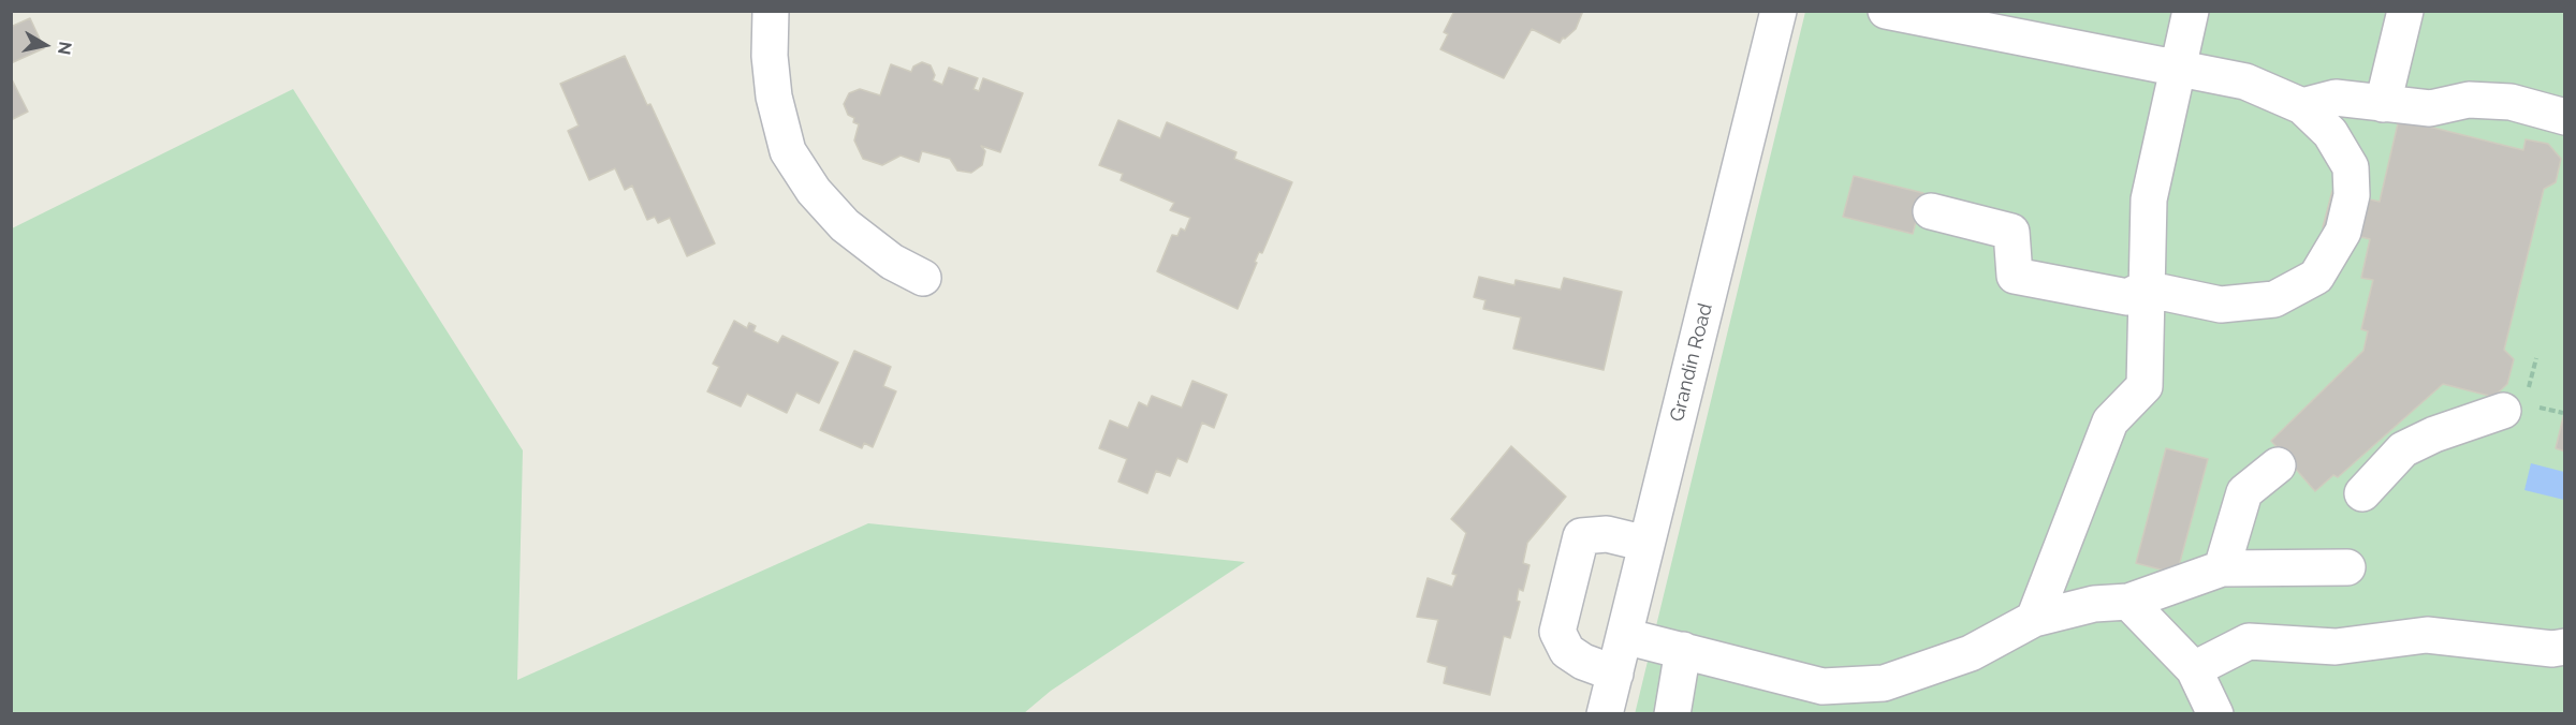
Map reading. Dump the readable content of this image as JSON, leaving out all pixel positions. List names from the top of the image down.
{
  "streets": {
    "street": ["Grandin Road"]
  },
  "north": "right"
}
